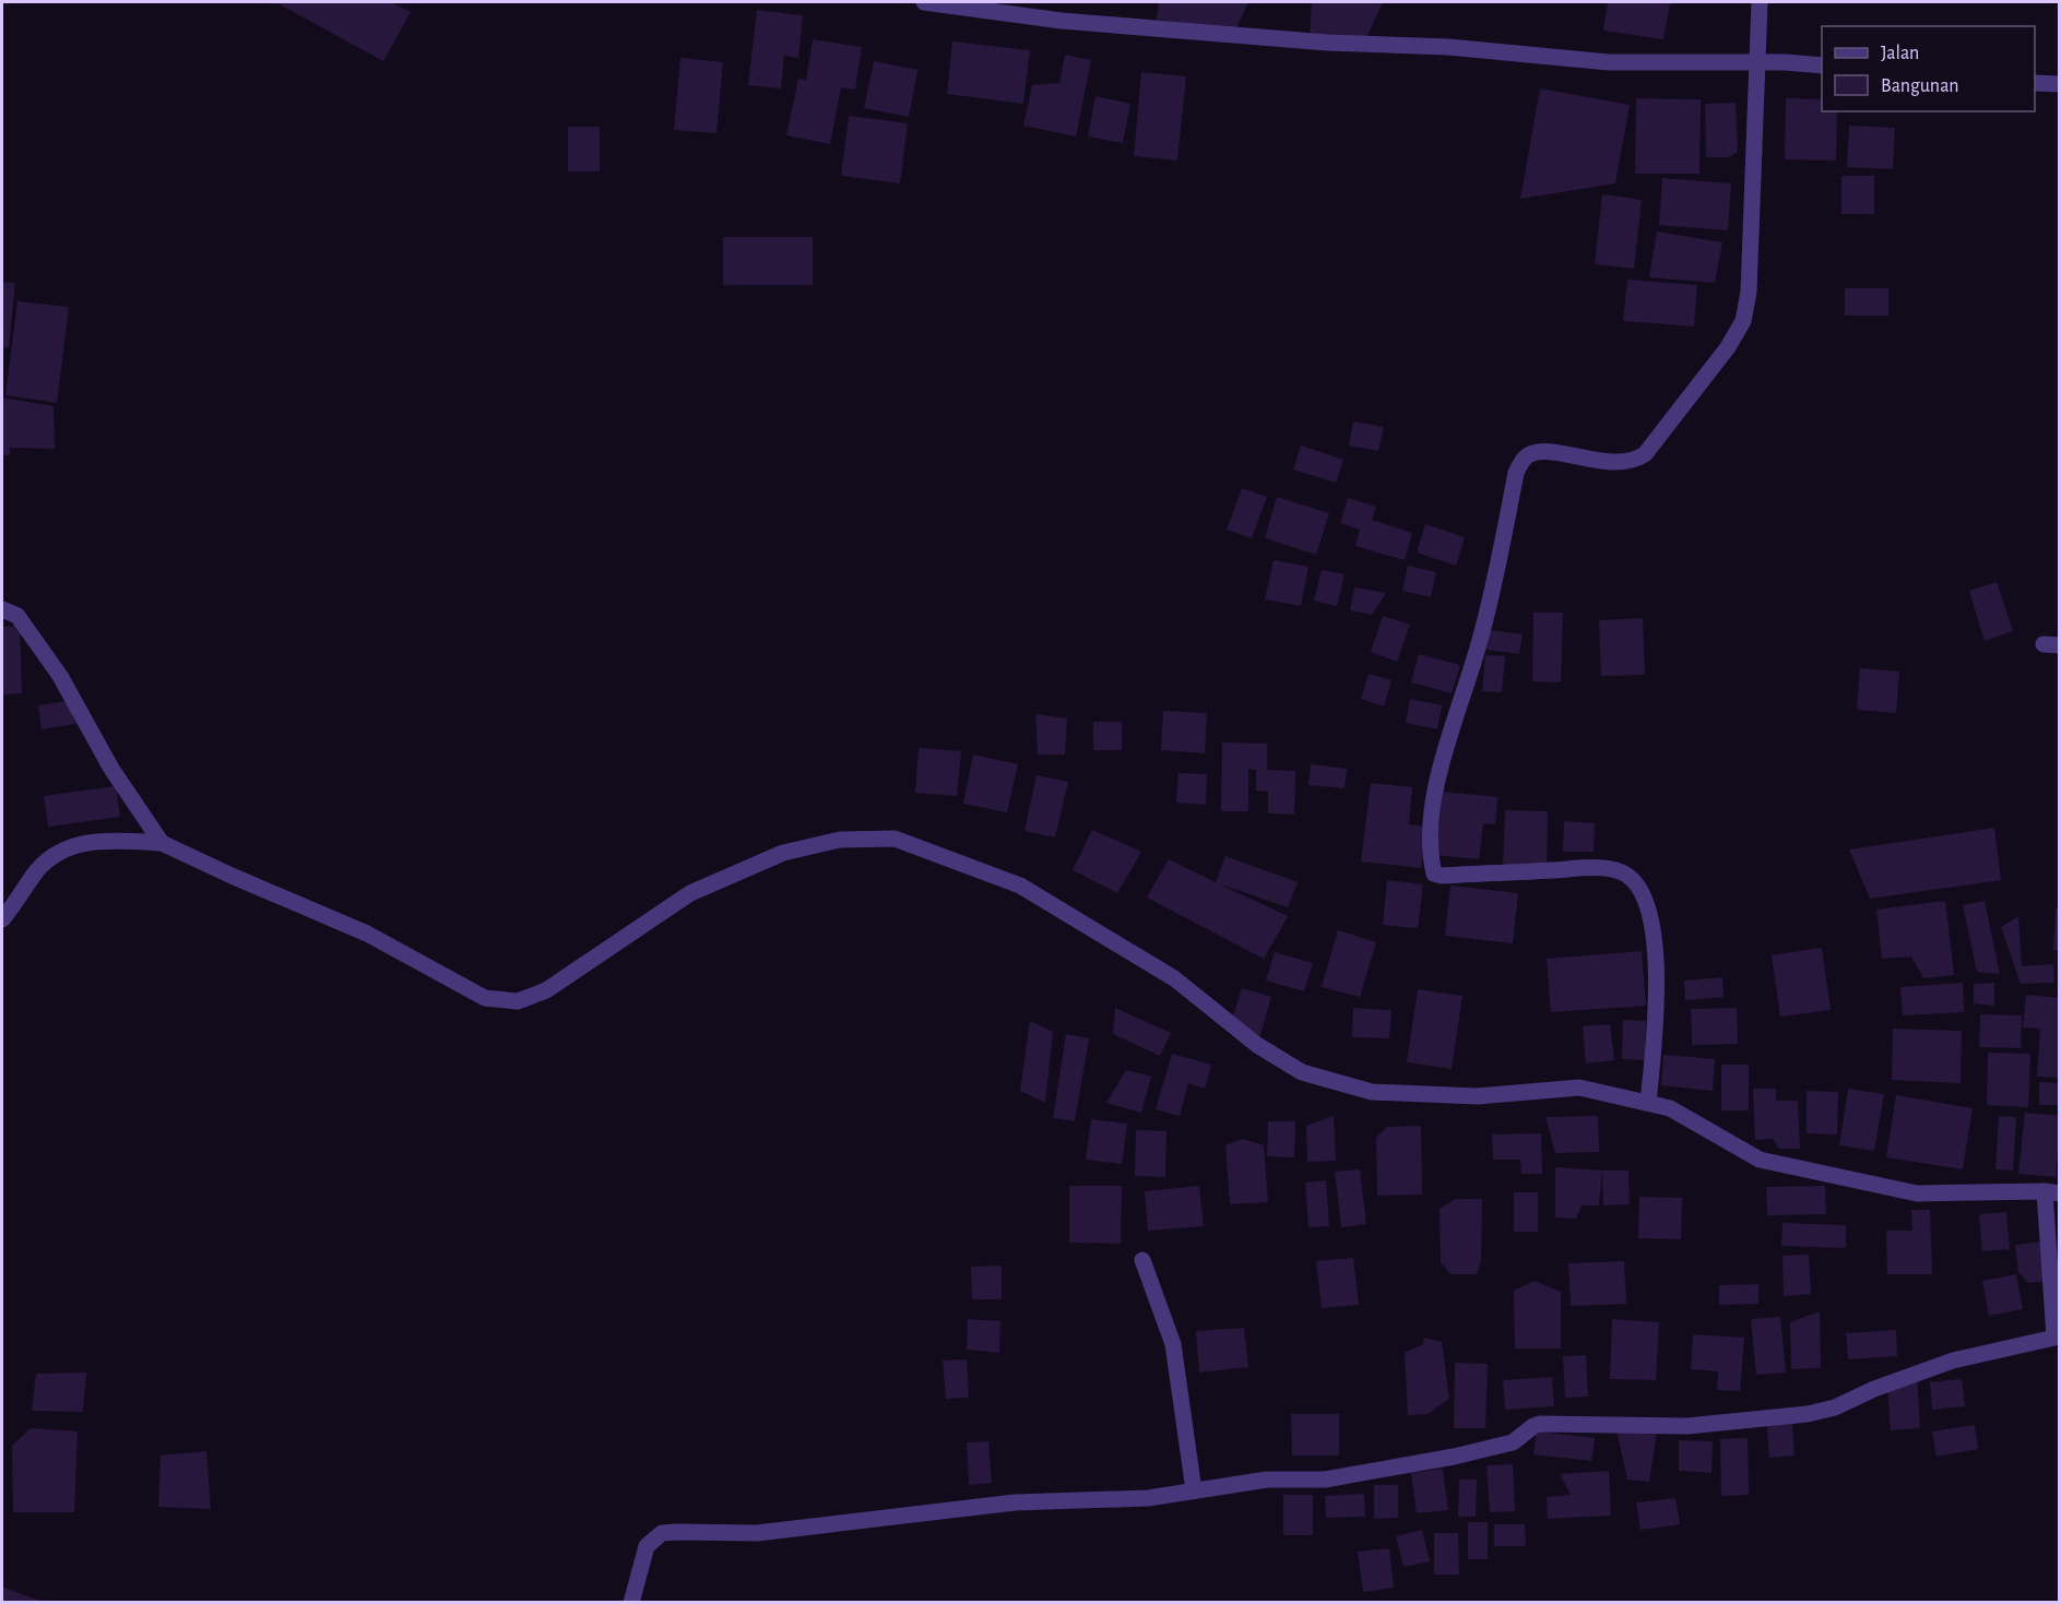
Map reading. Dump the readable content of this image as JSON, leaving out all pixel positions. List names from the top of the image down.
{
  "legend": ["Jalan", "Bangunan"]
}
